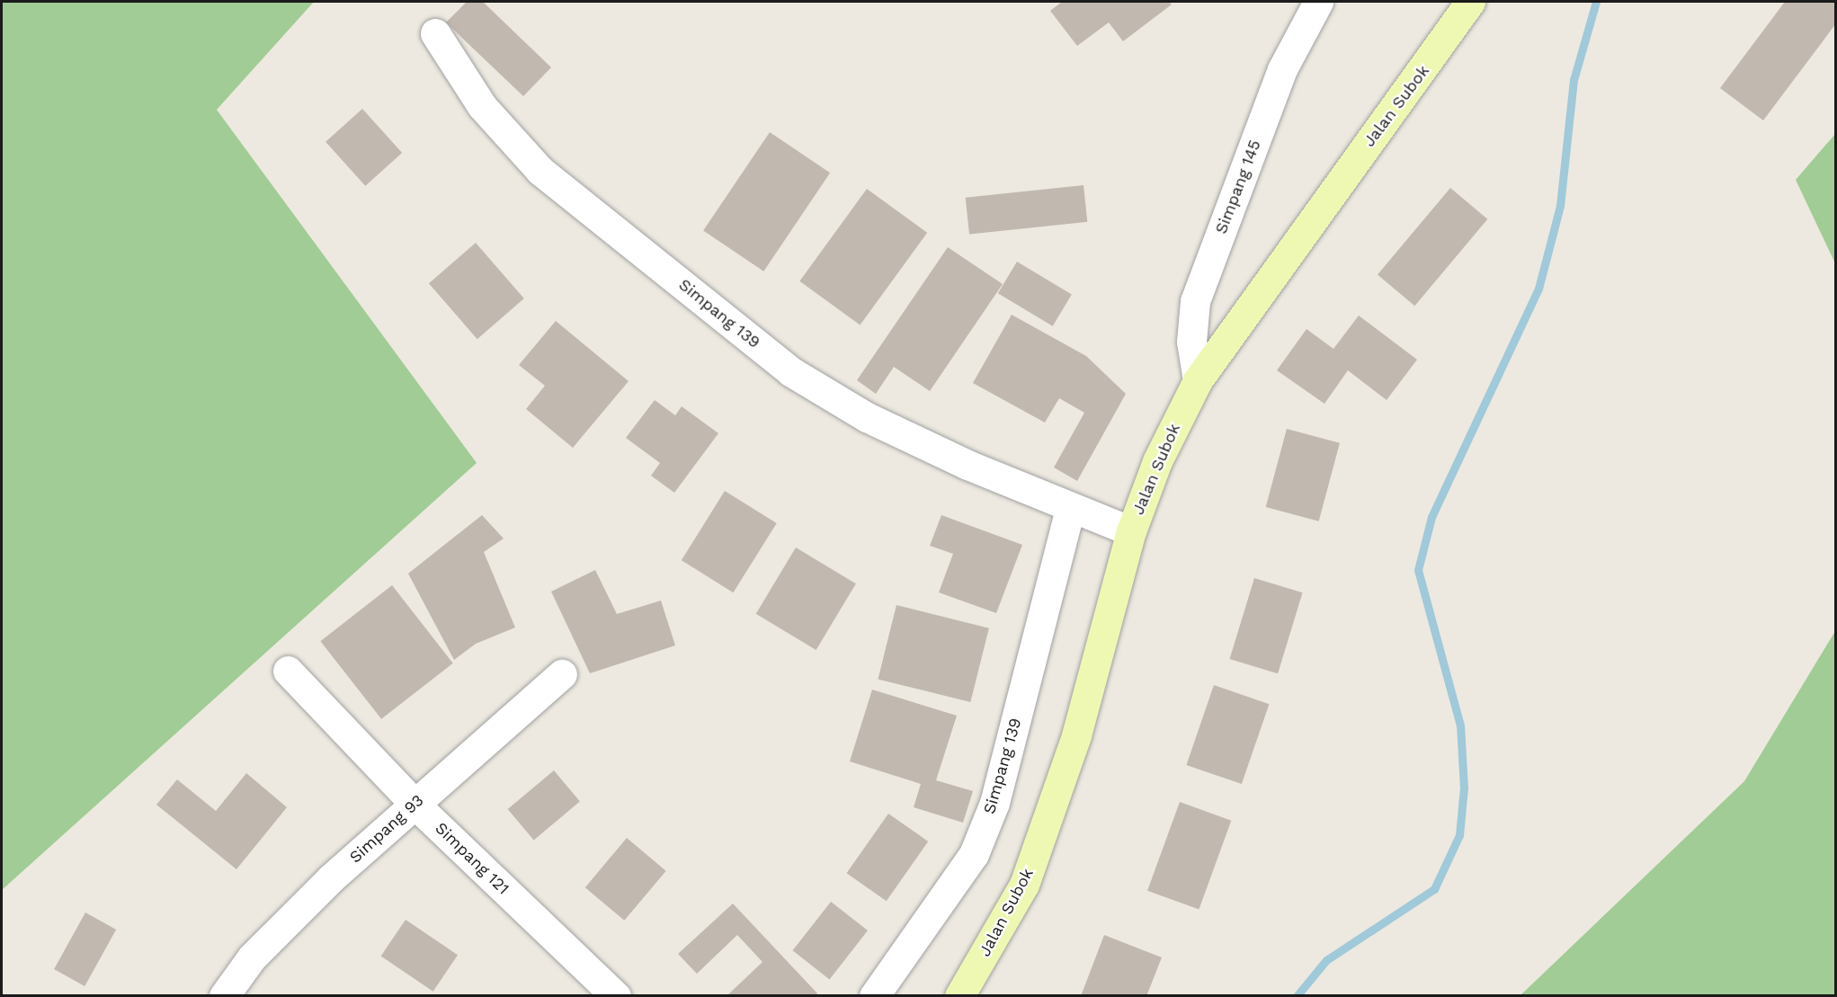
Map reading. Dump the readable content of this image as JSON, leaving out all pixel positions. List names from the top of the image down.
{
  "streets": {
    "main road": ["Jalan Subok"],
    "street": [
      "Simpang 145",
      "Simpang 139",
      "Simpang 93",
      "Simpang 121"
    ]
  },
  "crossings": [
    ["Jalan Subok", "Simpang 145"],
    ["Jalan Subok", "Simpang 139"],
    ["Simpang 93", "Simpang 121"]
  ]
}
